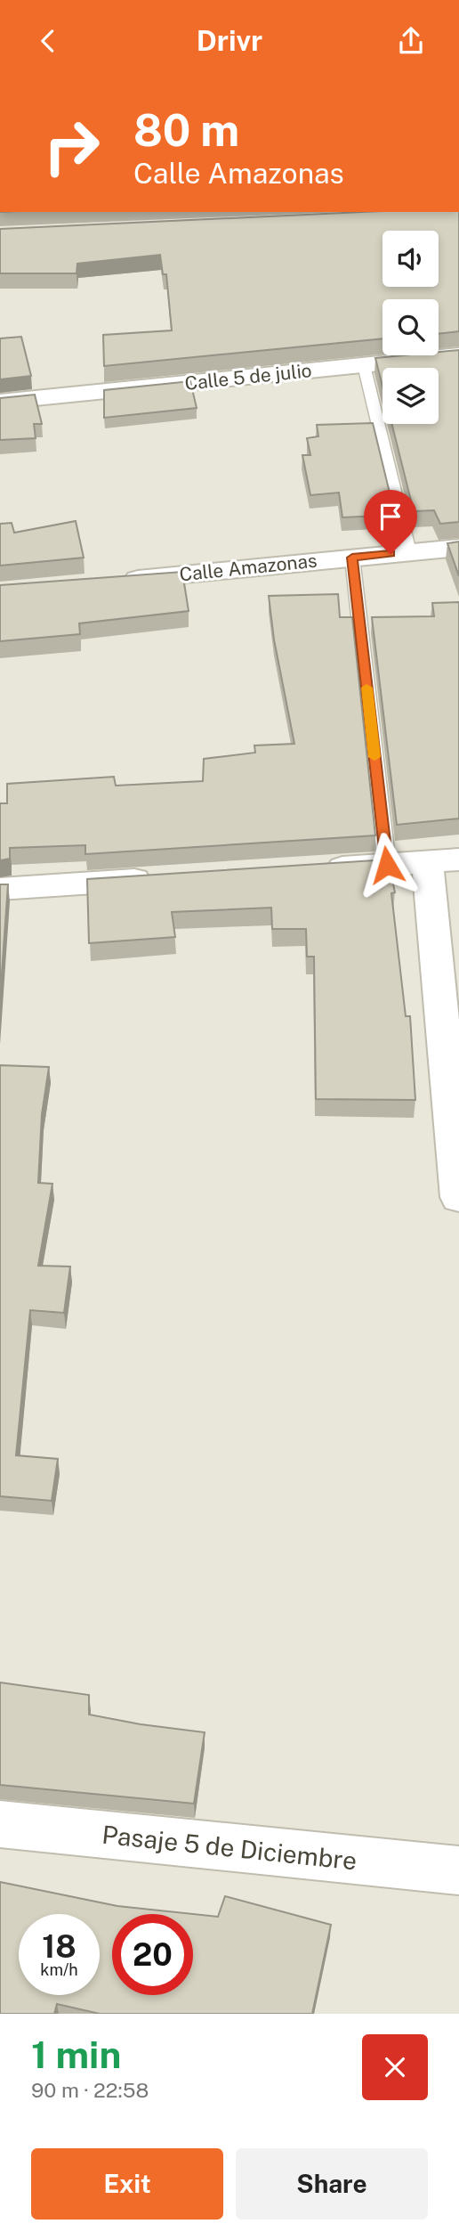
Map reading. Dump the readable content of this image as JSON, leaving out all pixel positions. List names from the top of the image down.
{
  "streets": {
    "street": ["Calle 5 de julio", "Calle Amazonas", "Pasaje 5 de Diciembre"]
  },
  "page": {
    "header": "Drivr",
    "turn": ["80 m", "Calle Amazonas"],
    "speed": "18 km/h",
    "limit": "20",
    "heading": ["1 min", "90 m · 22:58"],
    "buttons": ["Exit", "Share"]
  }
}
